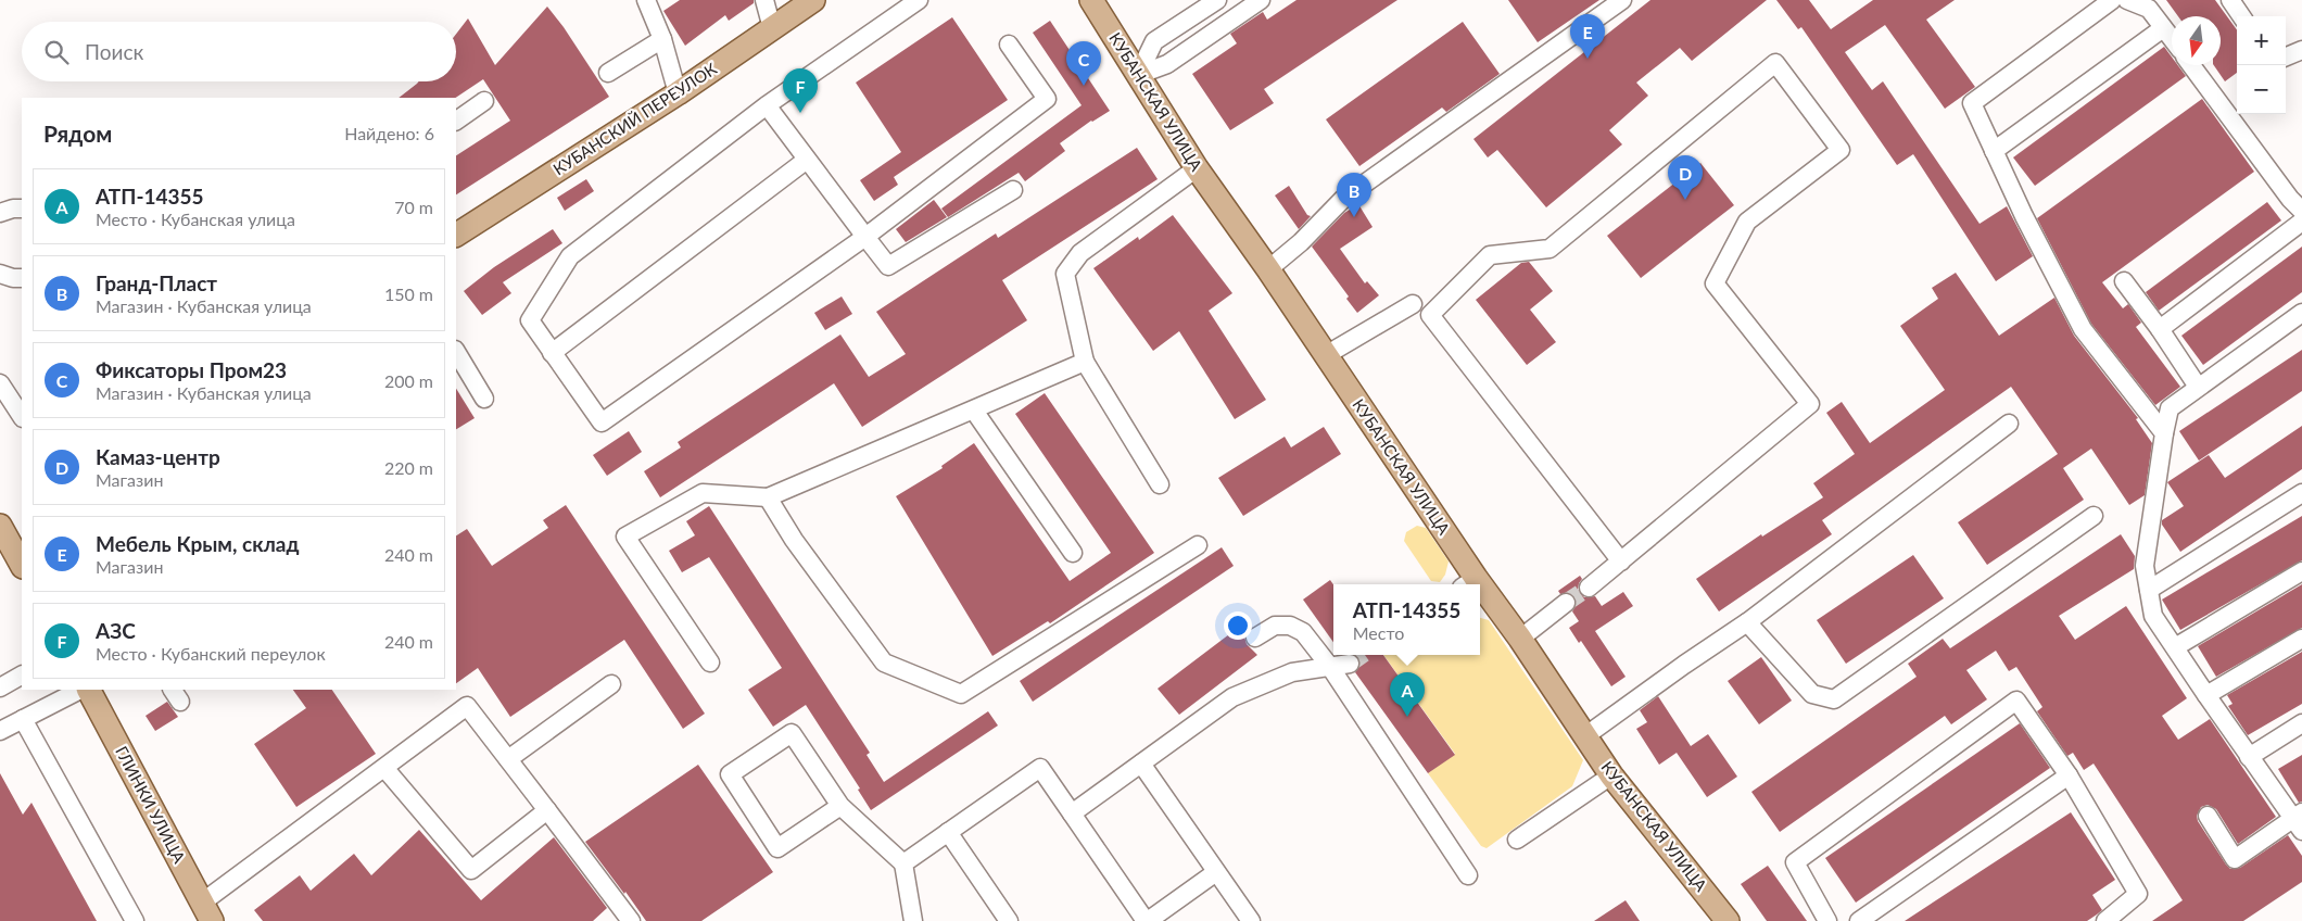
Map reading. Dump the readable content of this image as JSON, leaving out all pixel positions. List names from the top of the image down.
{
  "streets": {
    "main road": ["КУБАНСКАЯ УЛИЦА", "КУБАНСКИЙ ПЕРЕУЛОК", "ГЛИНКИ УЛИЦА"]
  },
  "north": "bottom",
  "page": {
    "pins": [
      "E",
      "C",
      "F",
      "D",
      "B",
      "A"
    ],
    "map_buttons": ["+", "−"],
    "search": "Поиск",
    "heading": ["Рядом", "Найдено: 6"],
    "list": [
      {
        "mark": "A",
        "name": "АТП-14355",
        "note": "Место · Кубанская улица",
        "value": "70 m"
      },
      {
        "mark": "B",
        "name": "Гранд-Пласт",
        "note": "Магазин · Кубанская улица",
        "value": "150 m"
      },
      {
        "mark": "C",
        "name": "Фиксаторы Пром23",
        "note": "Магазин · Кубанская улица",
        "value": "200 m"
      },
      {
        "mark": "D",
        "name": "Камаз-центр",
        "note": "Магазин",
        "value": "220 m"
      },
      {
        "mark": "E",
        "name": "Мебель Крым, склад",
        "note": "Магазин",
        "value": "240 m"
      },
      {
        "mark": "F",
        "name": "АЗС",
        "note": "Место · Кубанский переулок",
        "value": "240 m"
      }
    ],
    "popup": ["АТП-14355", "Место"]
  }
}
